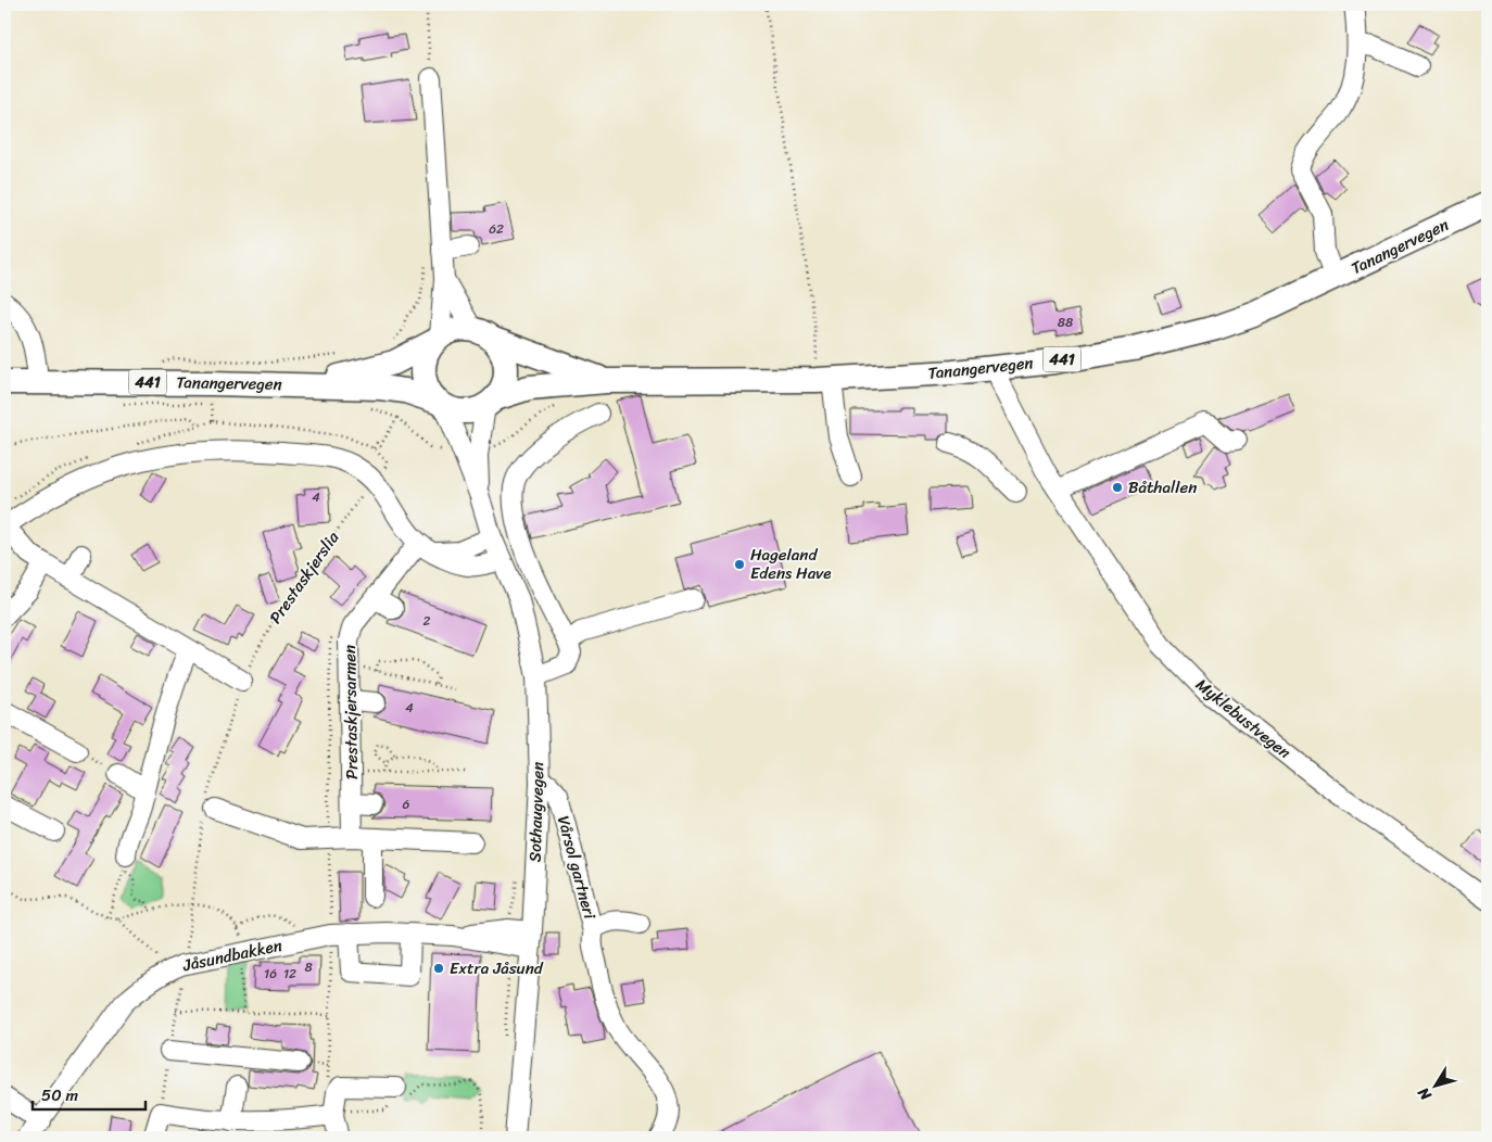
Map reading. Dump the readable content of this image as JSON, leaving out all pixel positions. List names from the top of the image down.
{
  "streets": {
    "main road": ["Tanangervegen", "441"],
    "street": [
      "Prestaskjersarmen",
      "Myklebustvegen",
      "Sothaugvegen",
      "Vårsol gartneri",
      "Jåsundbakken"
    ],
    "path": ["Prestaskjerslia"]
  },
  "crossings": [
    ["Tanangervegen", "441"],
    ["Tanangervegen", "Myklebustvegen"],
    ["Tanangervegen", "Sothaugvegen"],
    ["441", "Sothaugvegen"],
    ["Sothaugvegen", "Vårsol gartneri"],
    ["Sothaugvegen", "Jåsundbakken"]
  ],
  "places": ["Båthallen", "Hageland Edens Have", "Extra Jåsund"],
  "house_numbers": [
    "62",
    "88",
    "4",
    "2",
    "4",
    "6",
    "8",
    "16",
    "12"
  ],
  "scale_bar": "50 m",
  "north": "bottom left"
}
